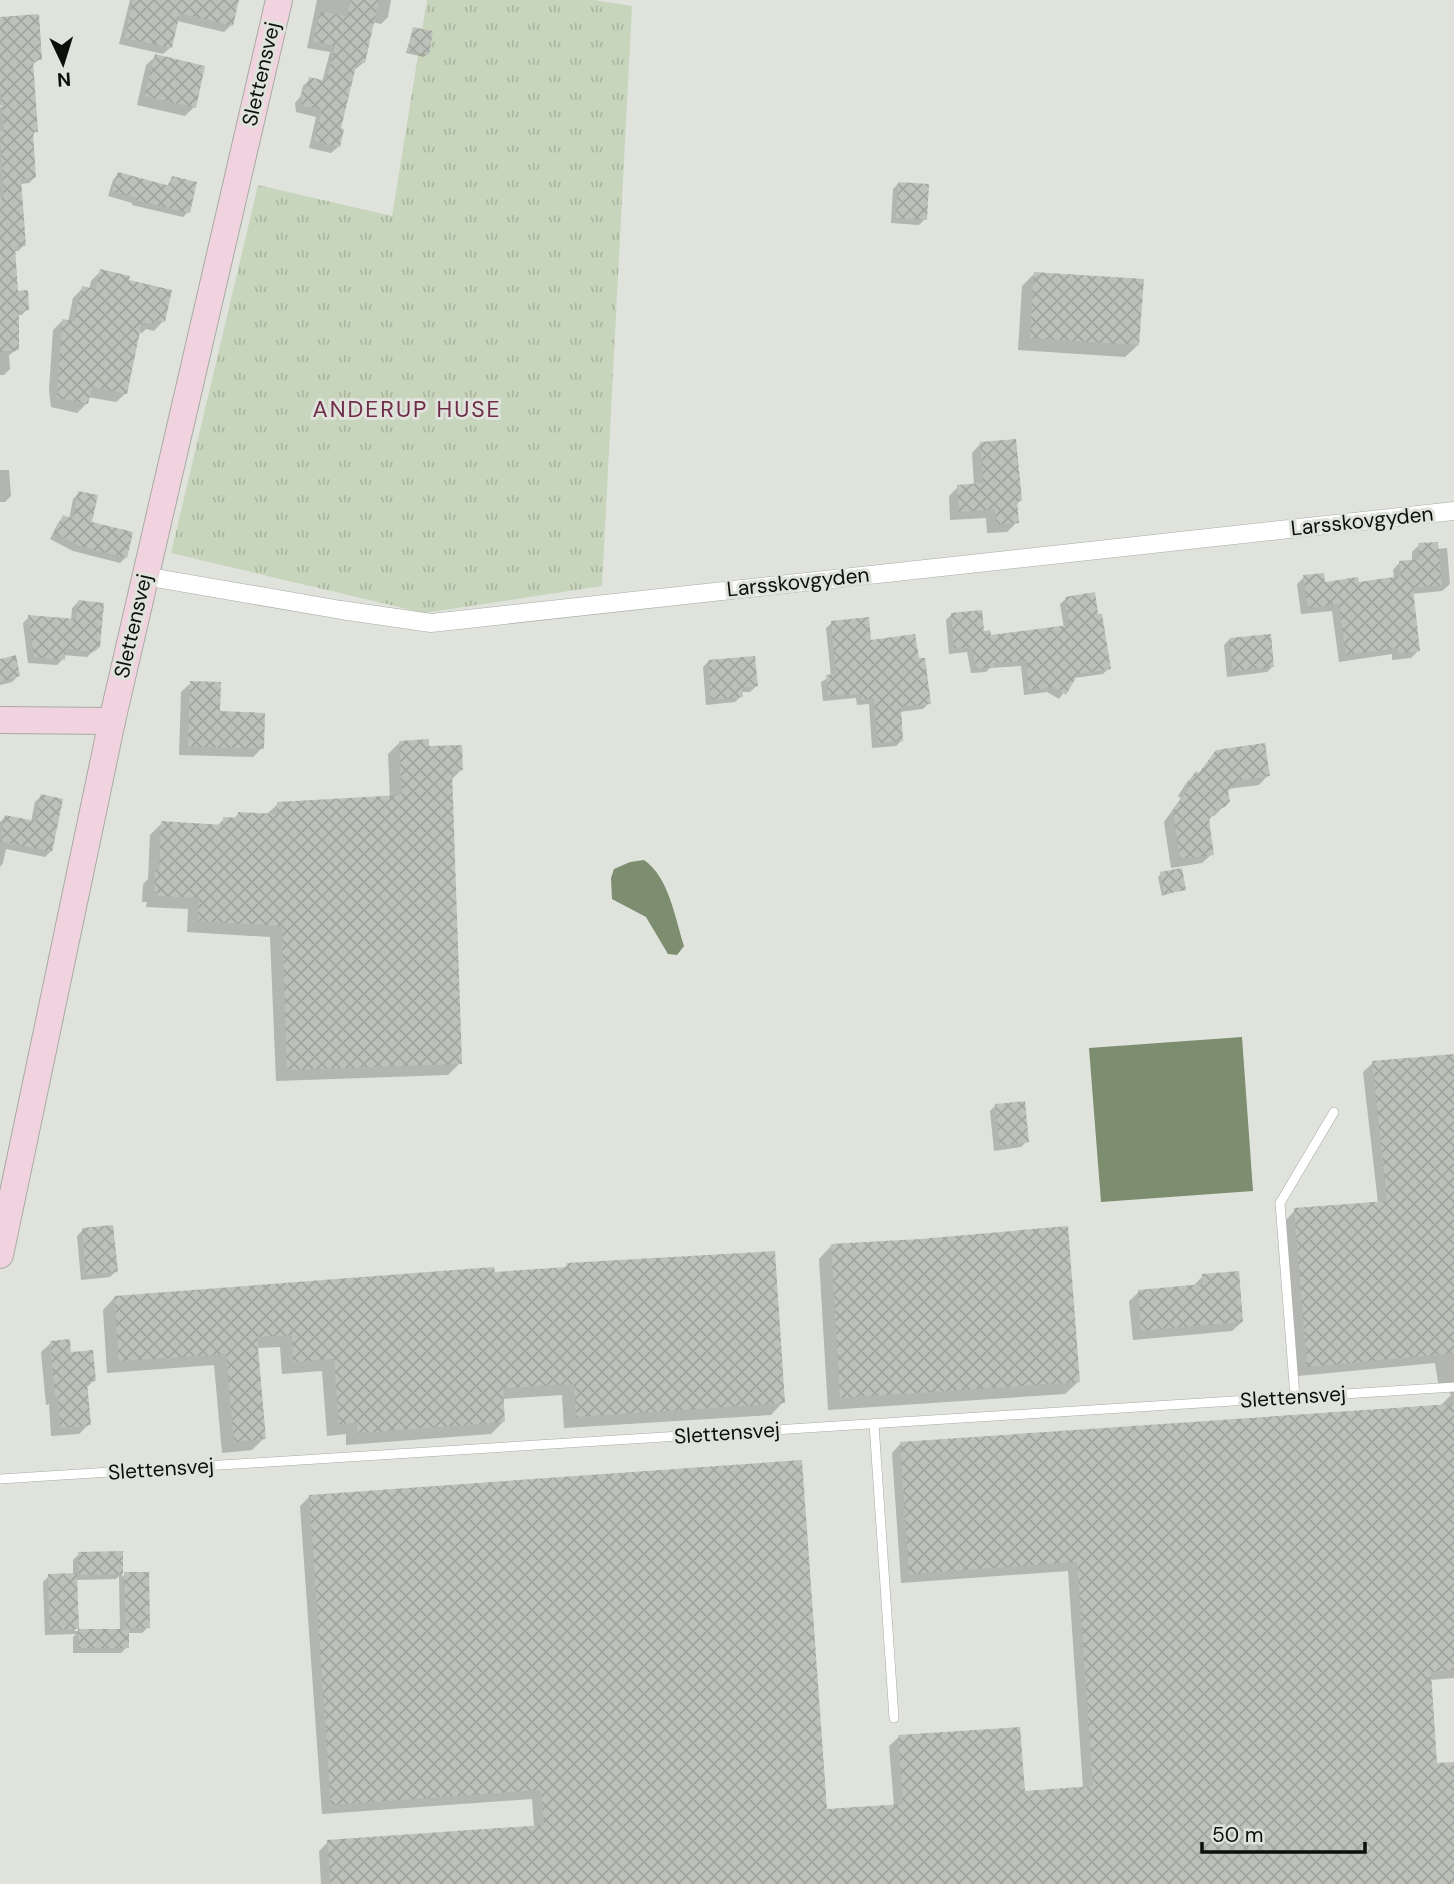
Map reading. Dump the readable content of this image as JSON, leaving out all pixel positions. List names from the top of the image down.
{
  "streets": {
    "street": ["Slettensvej", "Larsskovgyden"]
  },
  "crossings": [
    ["Slettensvej", "Larsskovgyden"]
  ],
  "districts": ["ANDERUP HUSE"],
  "scale_bar": "50 m",
  "north": "bottom"
}
